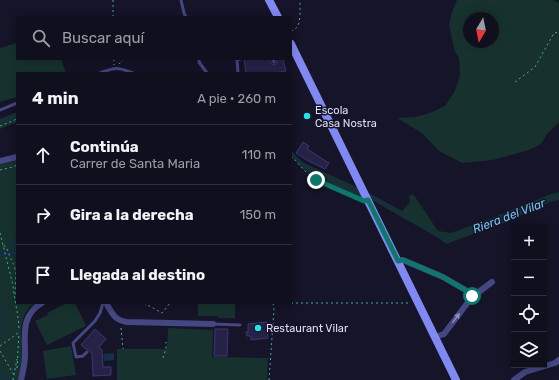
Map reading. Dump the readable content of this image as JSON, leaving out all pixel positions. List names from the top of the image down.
{
  "water": ["Riera del Vilar"],
  "places": ["Escola Casa Nostra", "Restaurant Vilar"],
  "north": "bottom",
  "page": {
    "search": "Buscar aquí",
    "heading": ["4 min", "A pie · 260 m"],
    "list": [
      ["Continúa", "Carrer de Santa Maria", "110 m"],
      ["Gira a la derecha", "150 m"],
      "Llegada al destino"
    ],
    "map_buttons": ["+", "−"]
  }
}
